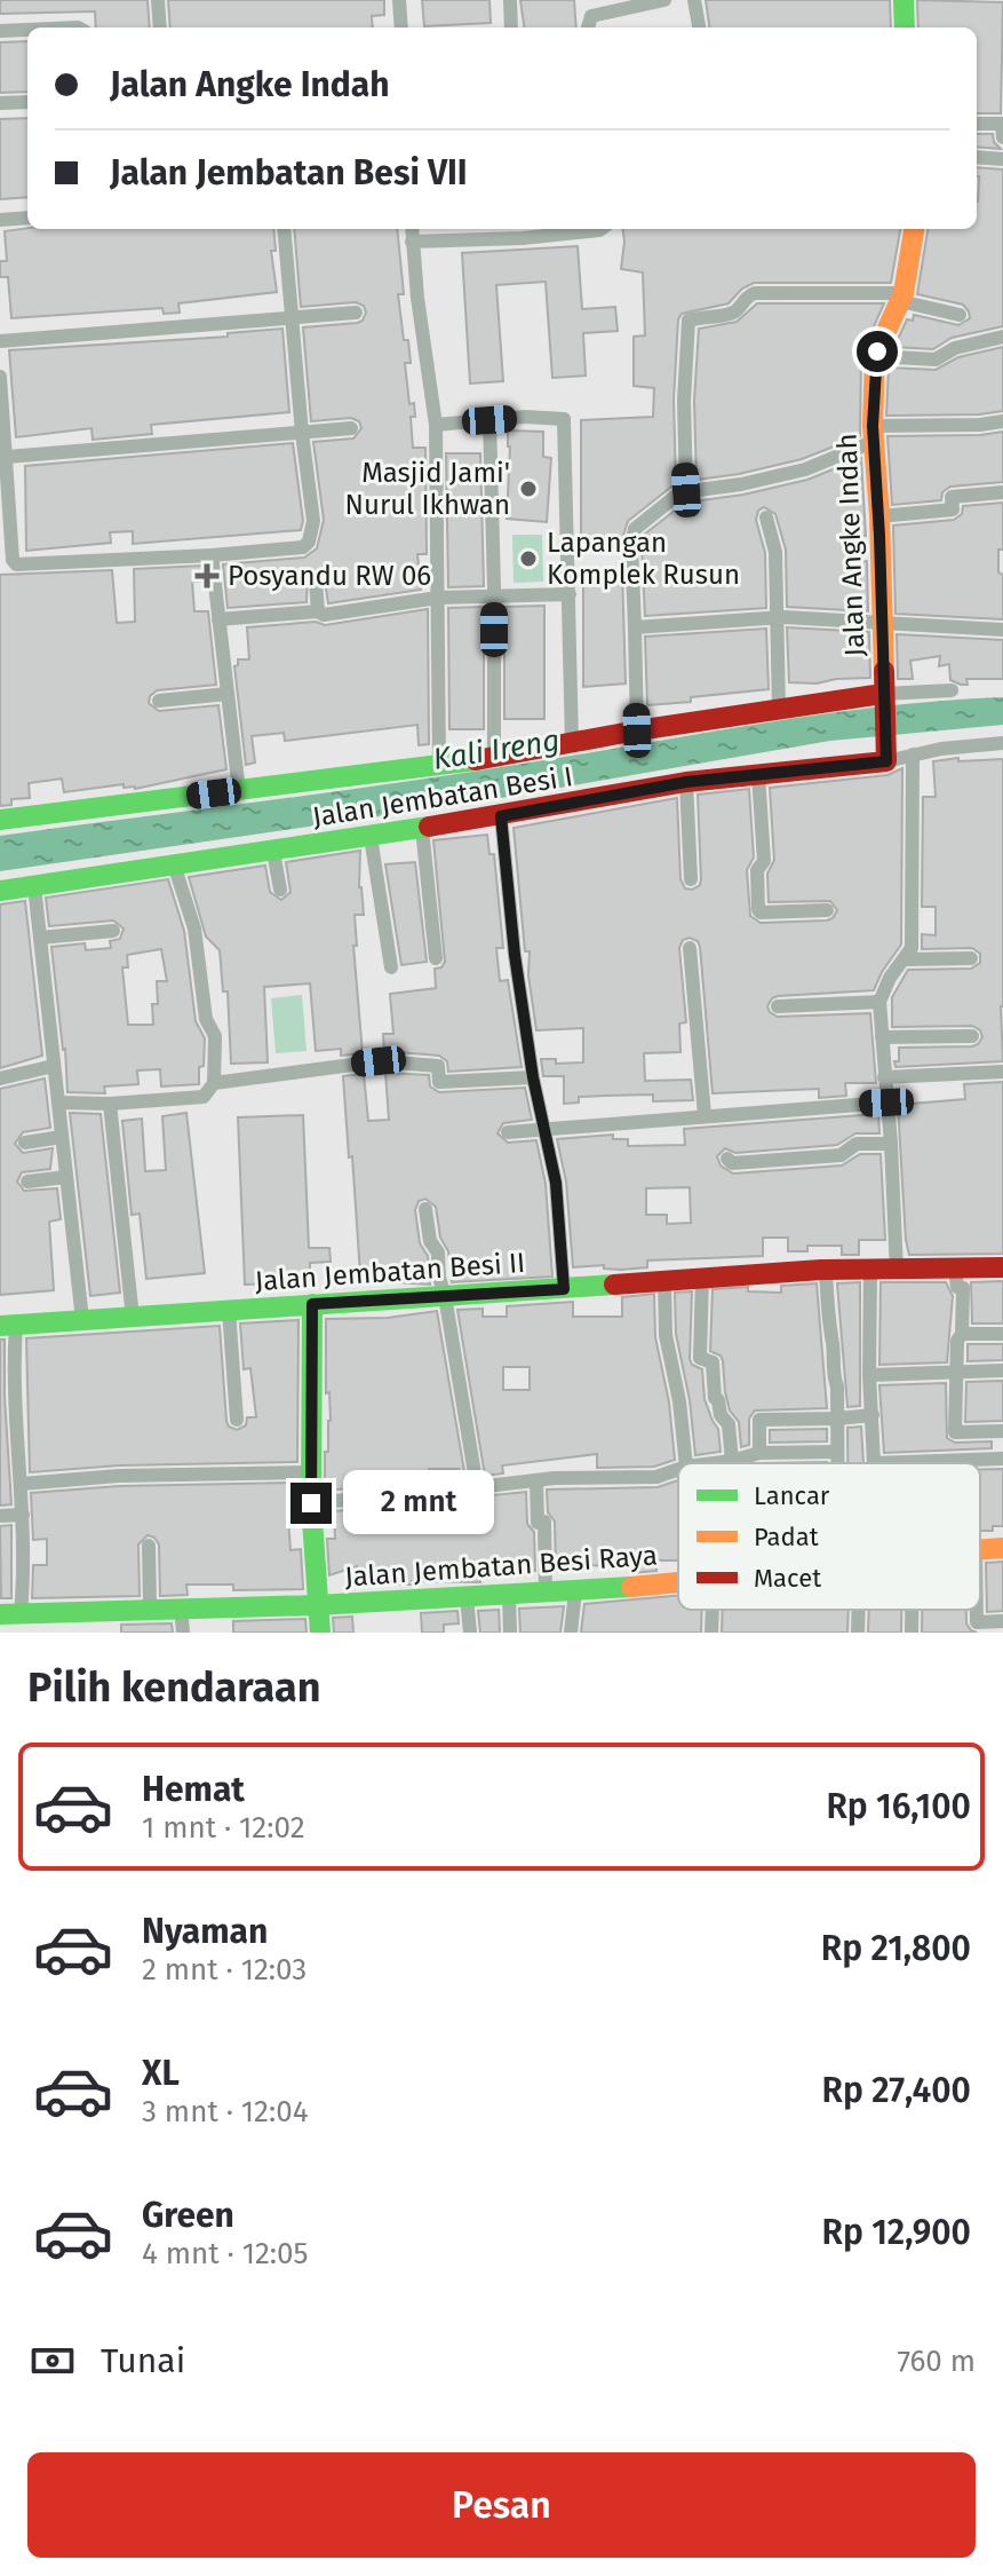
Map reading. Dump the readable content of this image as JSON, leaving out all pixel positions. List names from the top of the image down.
{
  "streets": {
    "street": [
      "Jalan Angke Indah",
      "Jalan Jembatan Besi I",
      "Jalan Jembatan Besi II",
      "Jalan Jembatan Besi Raya"
    ]
  },
  "crossings": [
    ["Jalan Angke Indah", "Jalan Jembatan Besi I"]
  ],
  "water": ["Kali Ireng"],
  "places": {
    "other": ["Masjid Jami' Nurul Ikhwan", "Lapangan Komplek Rusun"],
    "health": ["Posyandu RW 06"]
  },
  "legend": ["Lancar", "Padat", "Macet"],
  "page": {
    "banner": ["Jalan Angke Indah", "Jalan Jembatan Besi VII"],
    "bubble": "2 mnt",
    "heading": "Pilih kendaraan",
    "list": [
      {
        "name": "Hemat",
        "note": "1 mnt · 12:02",
        "value": "Rp 16,100"
      },
      {
        "name": "Nyaman",
        "note": "2 mnt · 12:03",
        "value": "Rp 21,800"
      },
      {
        "name": "XL",
        "note": "3 mnt · 12:04",
        "value": "Rp 27,400"
      },
      {
        "name": "Green",
        "note": "4 mnt · 12:05",
        "value": "Rp 12,900"
      }
    ],
    "pay": ["Tunai", "760 m"],
    "buttons": "Pesan"
  }
}
